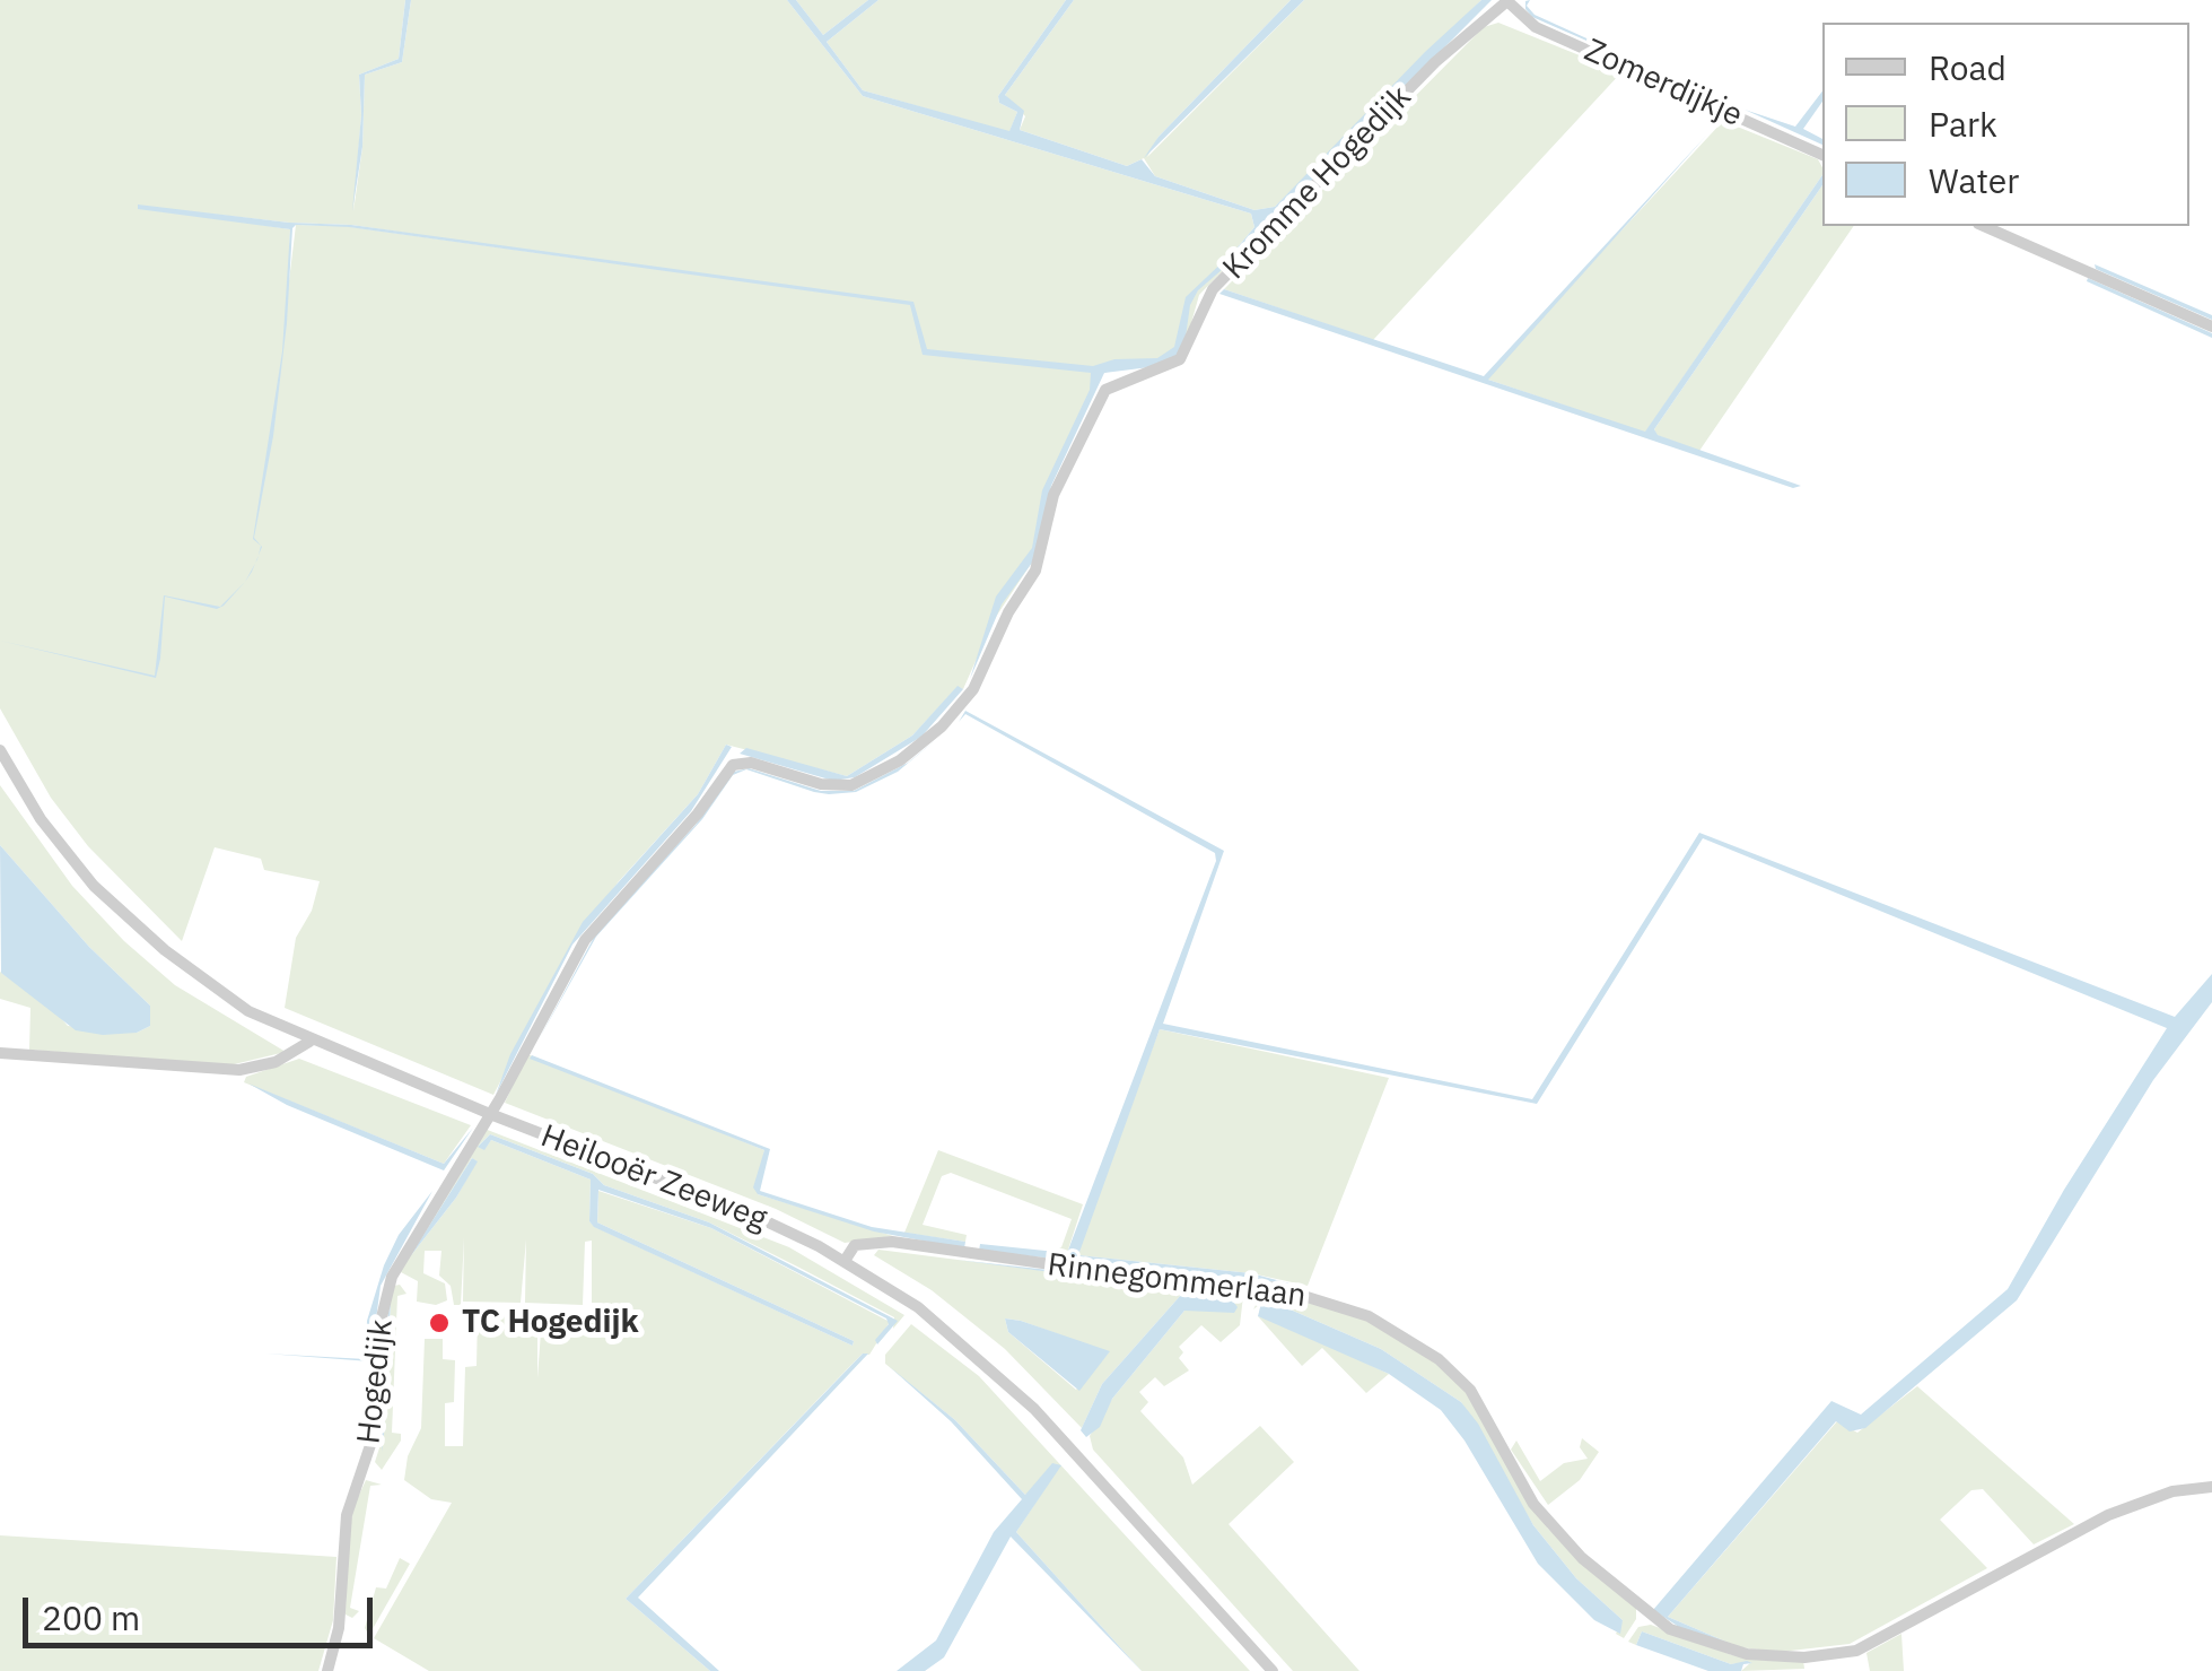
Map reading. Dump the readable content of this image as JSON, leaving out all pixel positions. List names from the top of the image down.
{
  "streets": {
    "street": [
      "Zomerdijkje",
      "Kromme Hogedijk",
      "Heilooër Zeeweg",
      "Rinnegommerlaan",
      "Hogedijk"
    ]
  },
  "crossings": [
    ["Zomerdijkje", "Kromme Hogedijk"],
    ["Kromme Hogedijk", "Heilooër Zeeweg"],
    ["Kromme Hogedijk", "Hogedijk"],
    ["Heilooër Zeeweg", "Rinnegommerlaan"],
    ["Heilooër Zeeweg", "Hogedijk"]
  ],
  "places": ["TC Hogedijk"],
  "legend": ["Road", "Park", "Water"],
  "scale_bar": "200 m"
}
